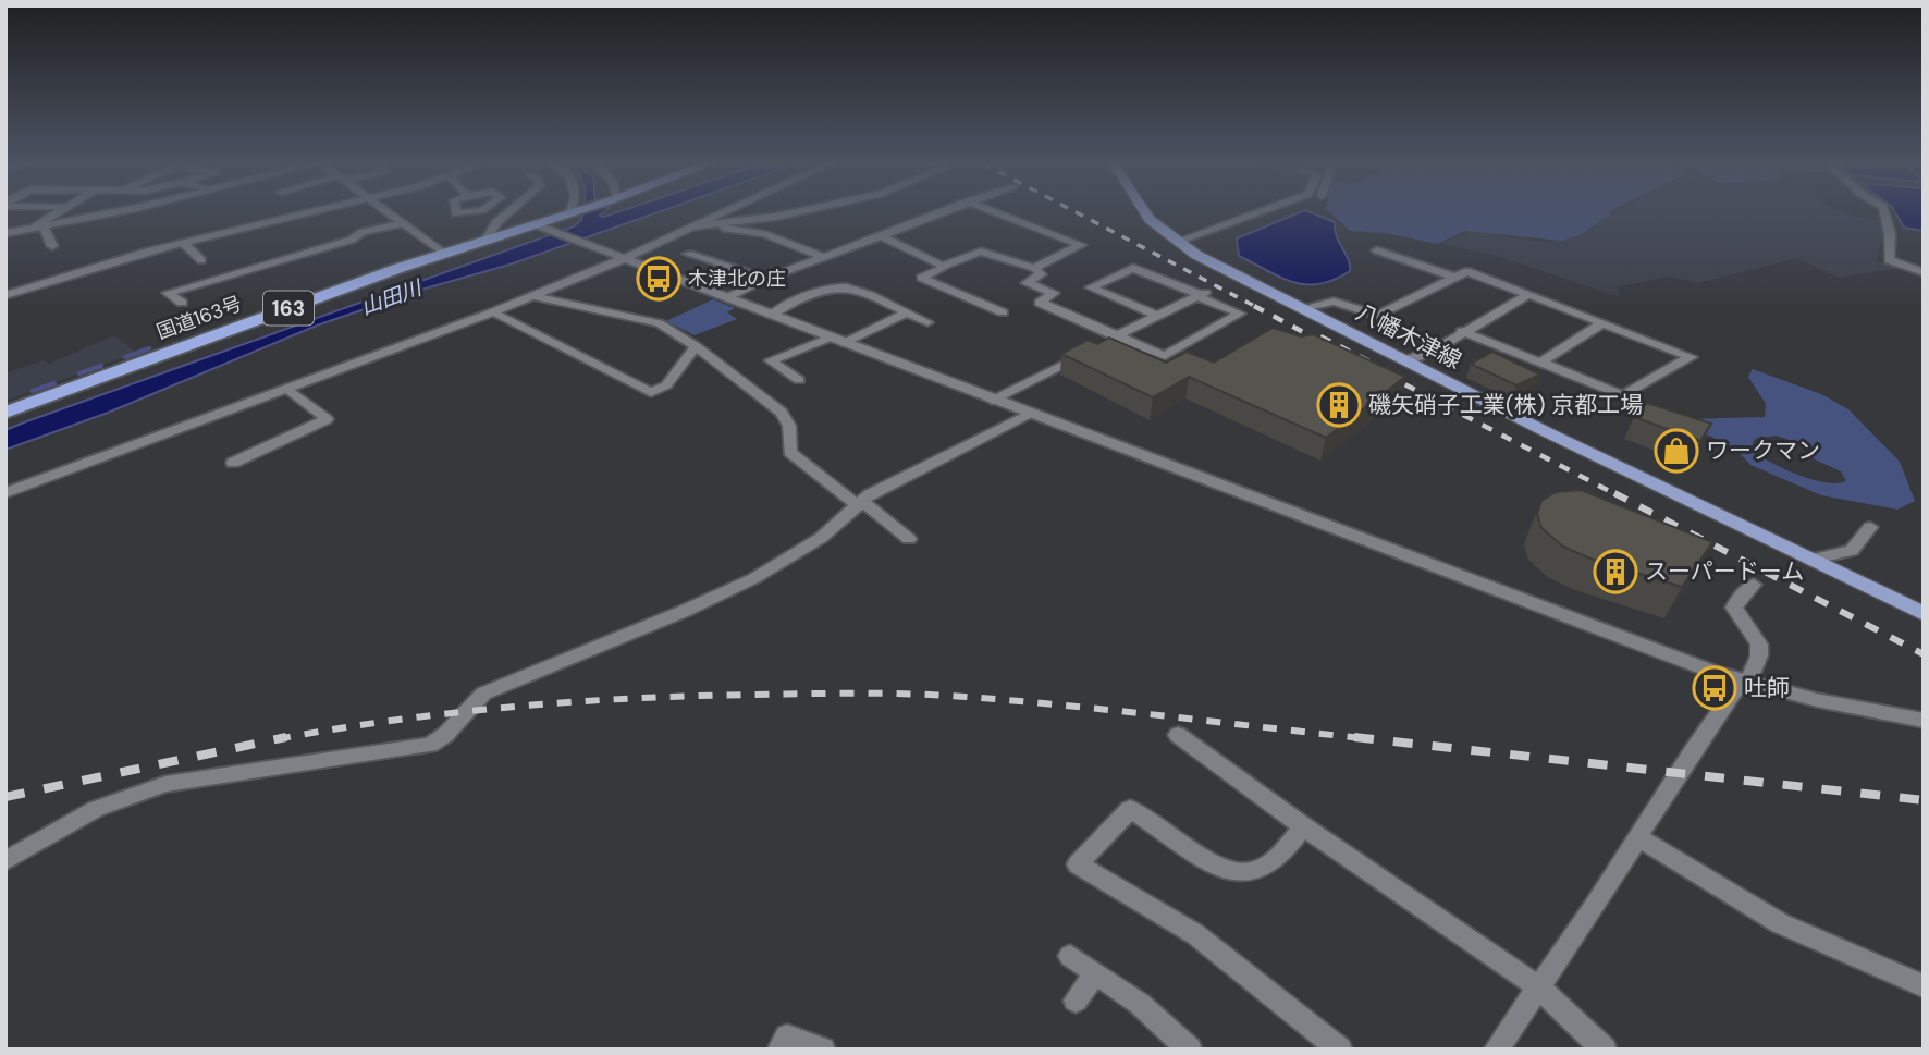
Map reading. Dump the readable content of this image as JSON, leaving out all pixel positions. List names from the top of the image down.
{
  "streets": {
    "highway": ["163", "国道163号"],
    "main road": ["八幡木津線"]
  },
  "water": ["山田川"],
  "places": {
    "bus stop": ["木津北の庄", "吐師"],
    "building": ["磯矢硝子工業(株) 京都工場", "スーパードーム"],
    "shop": ["ワークマン"]
  }
}
